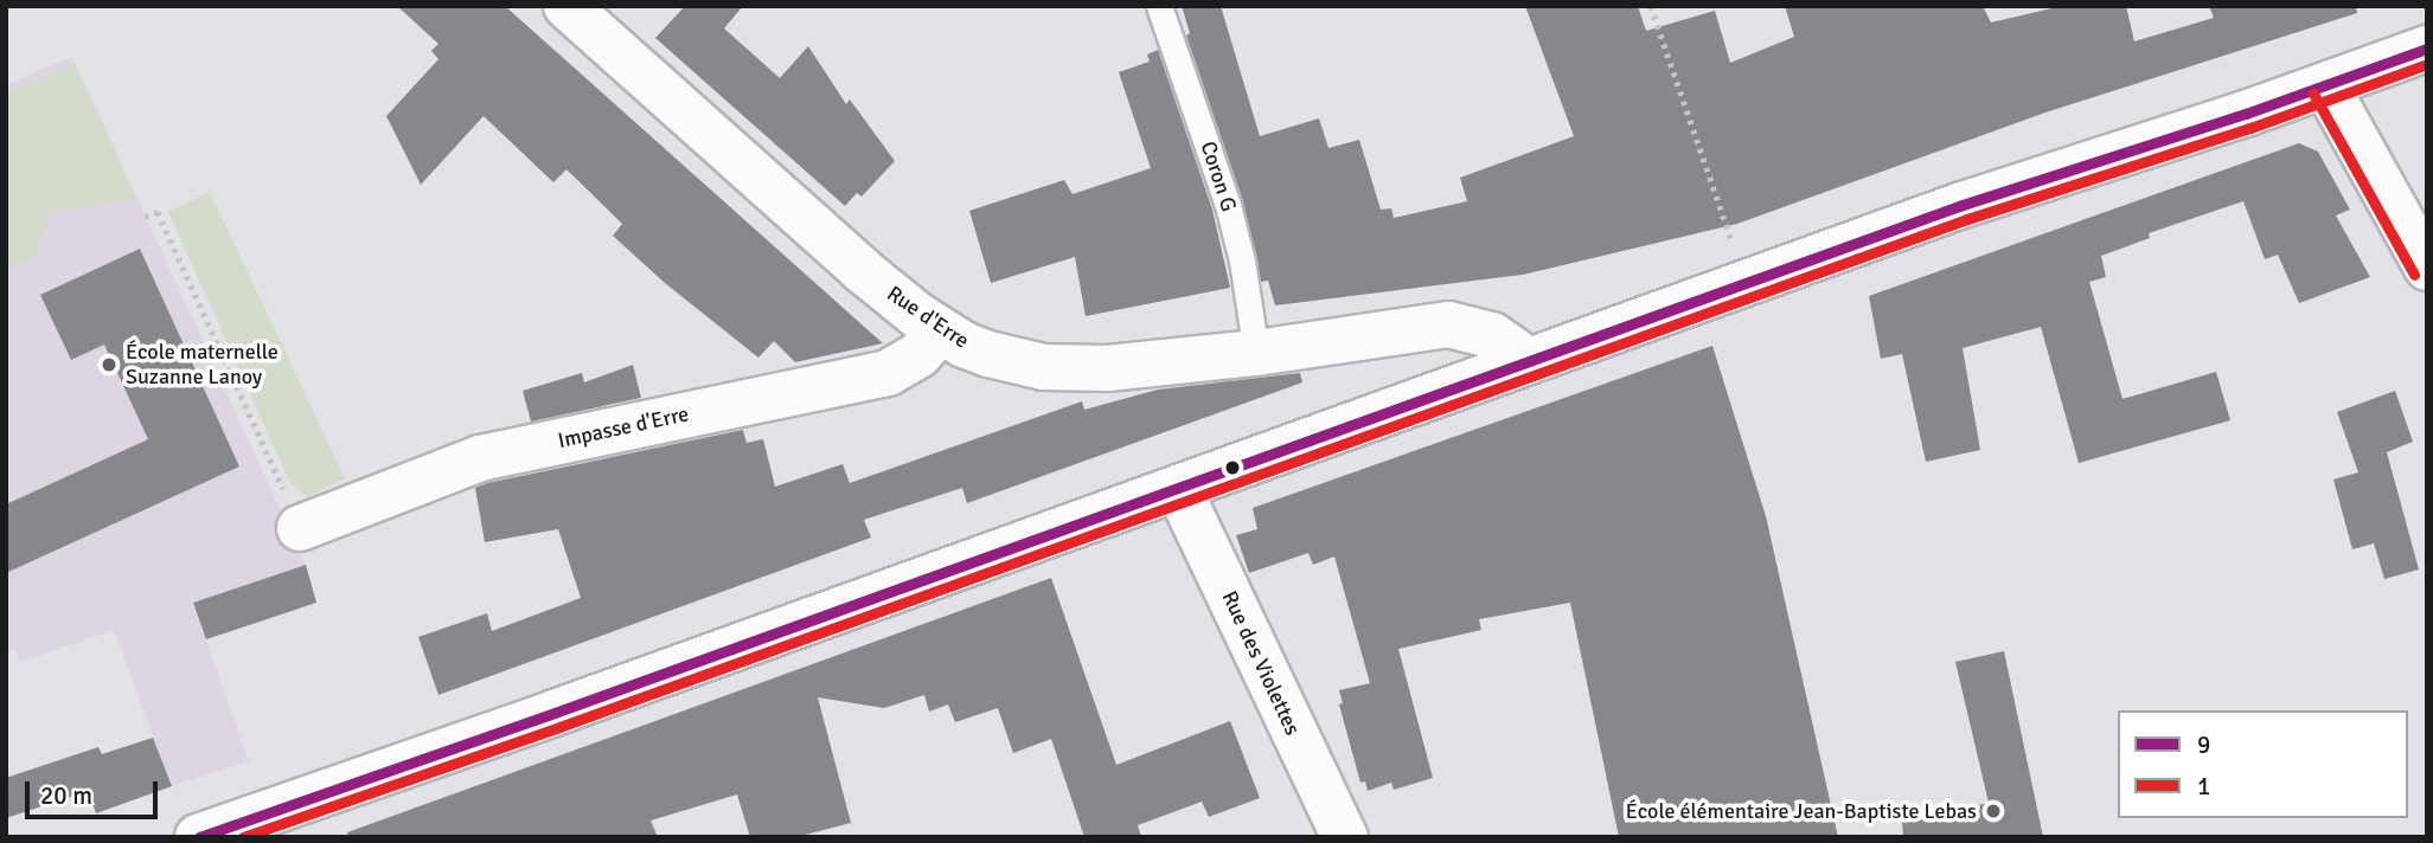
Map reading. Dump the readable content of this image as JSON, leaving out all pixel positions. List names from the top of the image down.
{
  "streets": {
    "street": ["Rue d'Erre", "Impasse d'Erre", "Rue des Violettes"],
    "lane": ["Coron G"]
  },
  "crossings": [
    ["Coron G", "Rue d'Erre"],
    ["Rue d'Erre", "Impasse d'Erre"]
  ],
  "places": ["École maternelle Suzanne Lanoy", "École élémentaire Jean-Baptiste Lebas"],
  "lines": ["transit line 9", "transit line 1"],
  "legend": ["9", "1"],
  "scale_bar": "20 m"
}
